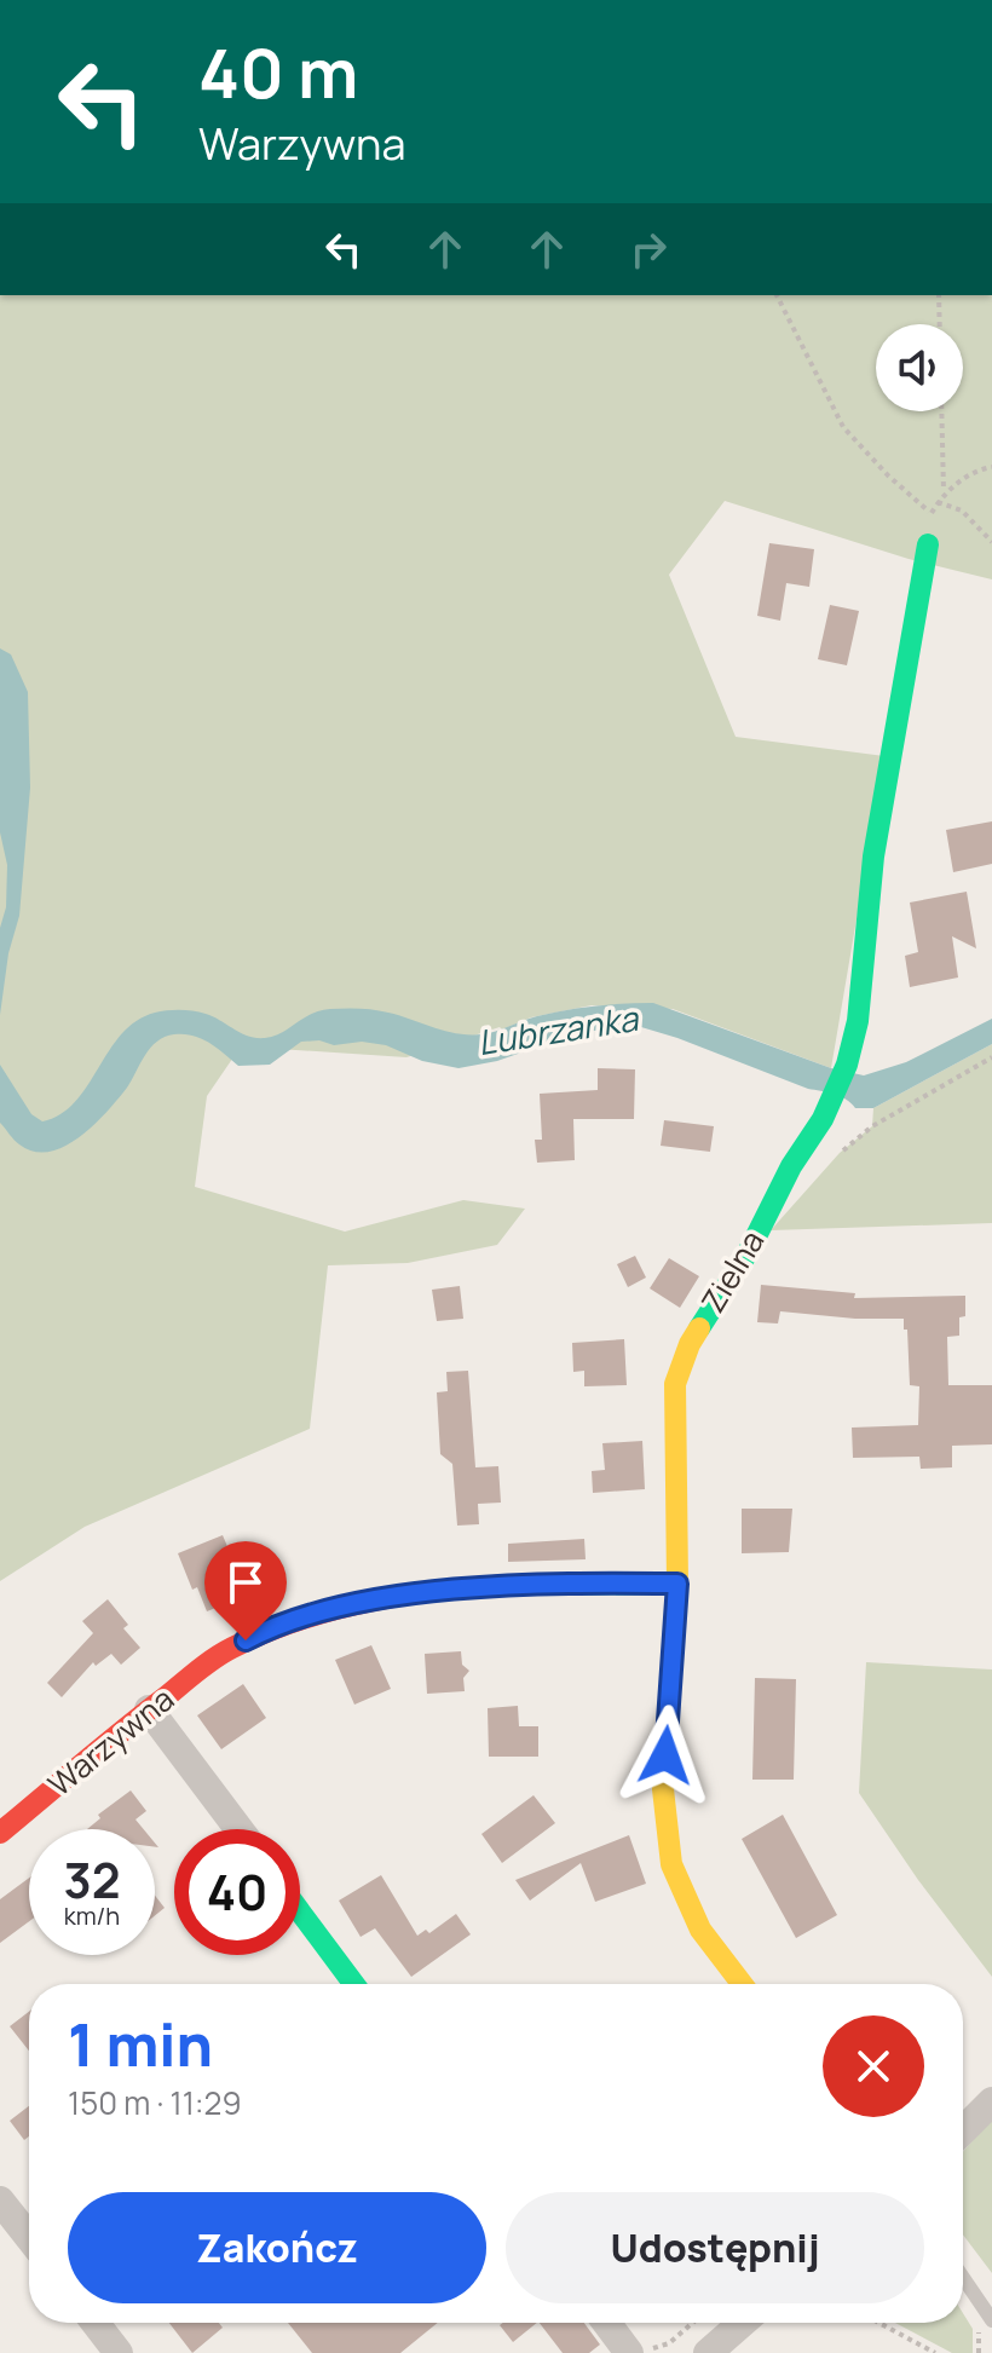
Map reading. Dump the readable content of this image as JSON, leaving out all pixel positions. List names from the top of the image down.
{
  "streets": {
    "street": ["Zielna", "Warzywna"]
  },
  "crossings": [
    ["Zielna", "Warzywna"]
  ],
  "water": ["Lubrzanka"],
  "page": {
    "turn": ["40 m", "Warzywna"],
    "speed": "32 km/h",
    "limit": "40",
    "heading": ["1 min", "150 m · 11:29"],
    "buttons": ["Zakończ", "Udostępnij"]
  }
}
